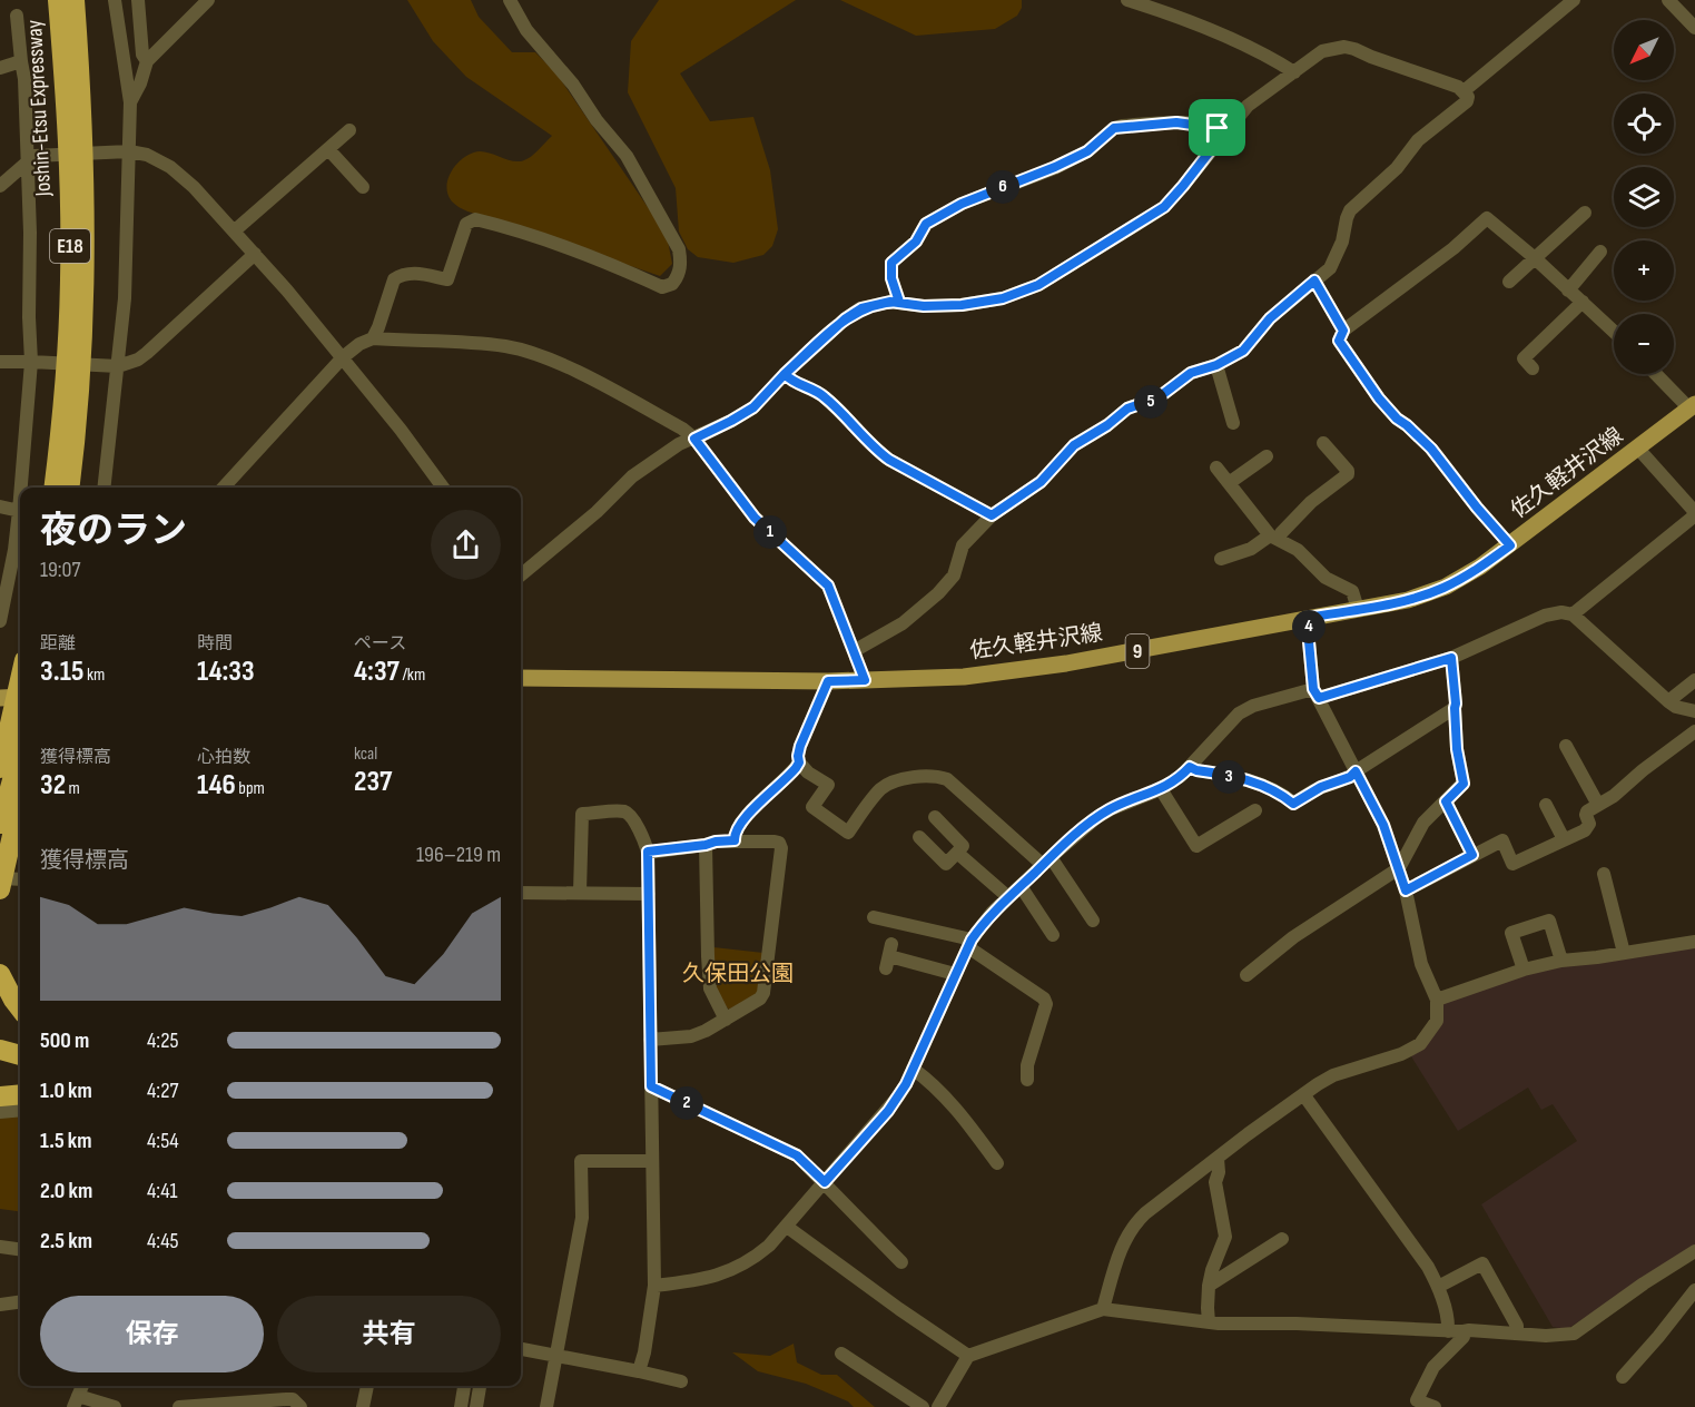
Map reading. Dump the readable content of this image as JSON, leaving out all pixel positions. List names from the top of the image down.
{
  "streets": {
    "highway": ["Joshin-Etsu Expressway", "E18"],
    "main road": ["佐久軽井沢線", "9"]
  },
  "parks": ["久保田公園"],
  "north": "bottom left",
  "page": {
    "map_buttons": ["+", "−"],
    "pins": [
      "6",
      "5",
      "1",
      "4",
      "3",
      "2"
    ],
    "heading": ["夜のラン", "19:07"],
    "stats": [
      ["距離", "3.15 km"],
      ["時間", "14:33"],
      ["ペース", "4:37 /km"],
      ["獲得標高", "32 m"],
      ["心拍数", "146 bpm"],
      ["kcal", "237"]
    ],
    "chart": ["獲得標高", "196–219 m"],
    "list": [
      {
        "name": "500 m",
        "note": "4:25"
      },
      {
        "name": "1.0 km",
        "note": "4:27"
      },
      {
        "name": "1.5 km",
        "note": "4:54"
      },
      {
        "name": "2.0 km",
        "note": "4:41"
      },
      {
        "name": "2.5 km",
        "note": "4:45"
      }
    ],
    "buttons": ["保存", "共有"]
  }
}
